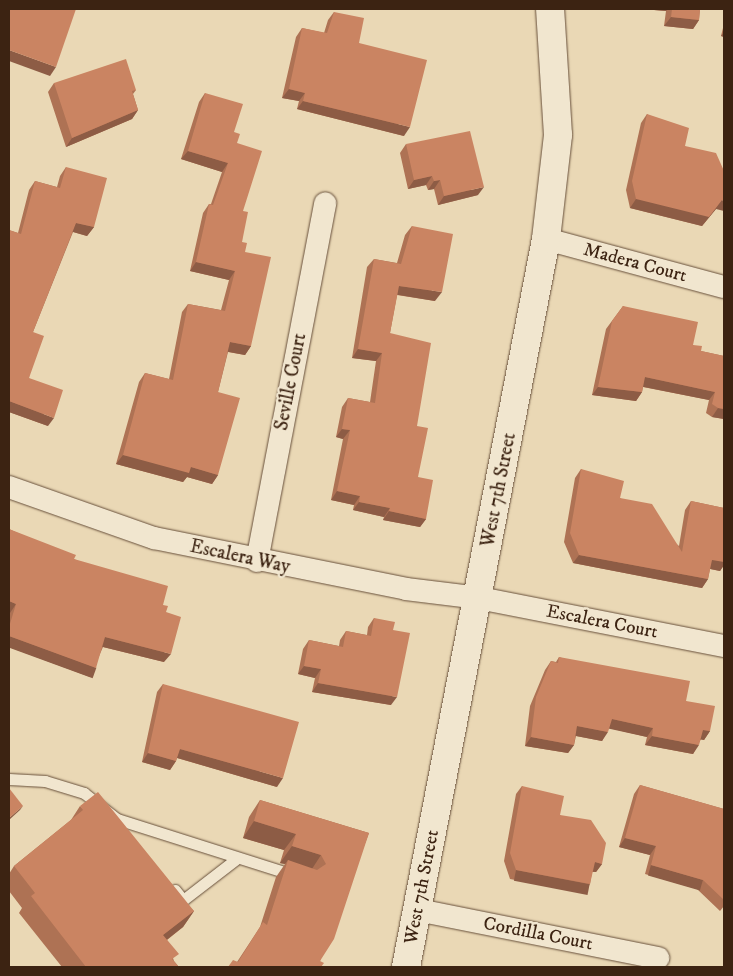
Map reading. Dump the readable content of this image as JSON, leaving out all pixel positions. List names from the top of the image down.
{
  "streets": {
    "main road": ["West 7th Street"],
    "street": [
      "Madera Court",
      "Seville Court",
      "Escalera Way",
      "Escalera Court",
      "Cordilla Court"
    ]
  },
  "crossings": [
    ["Madera Court", "West 7th Street"],
    ["Seville Court", "Escalera Way"],
    ["West 7th Street", "Escalera Way"],
    ["West 7th Street", "Escalera Court"],
    ["West 7th Street", "Cordilla Court"],
    ["Escalera Way", "Escalera Court"]
  ]
}
